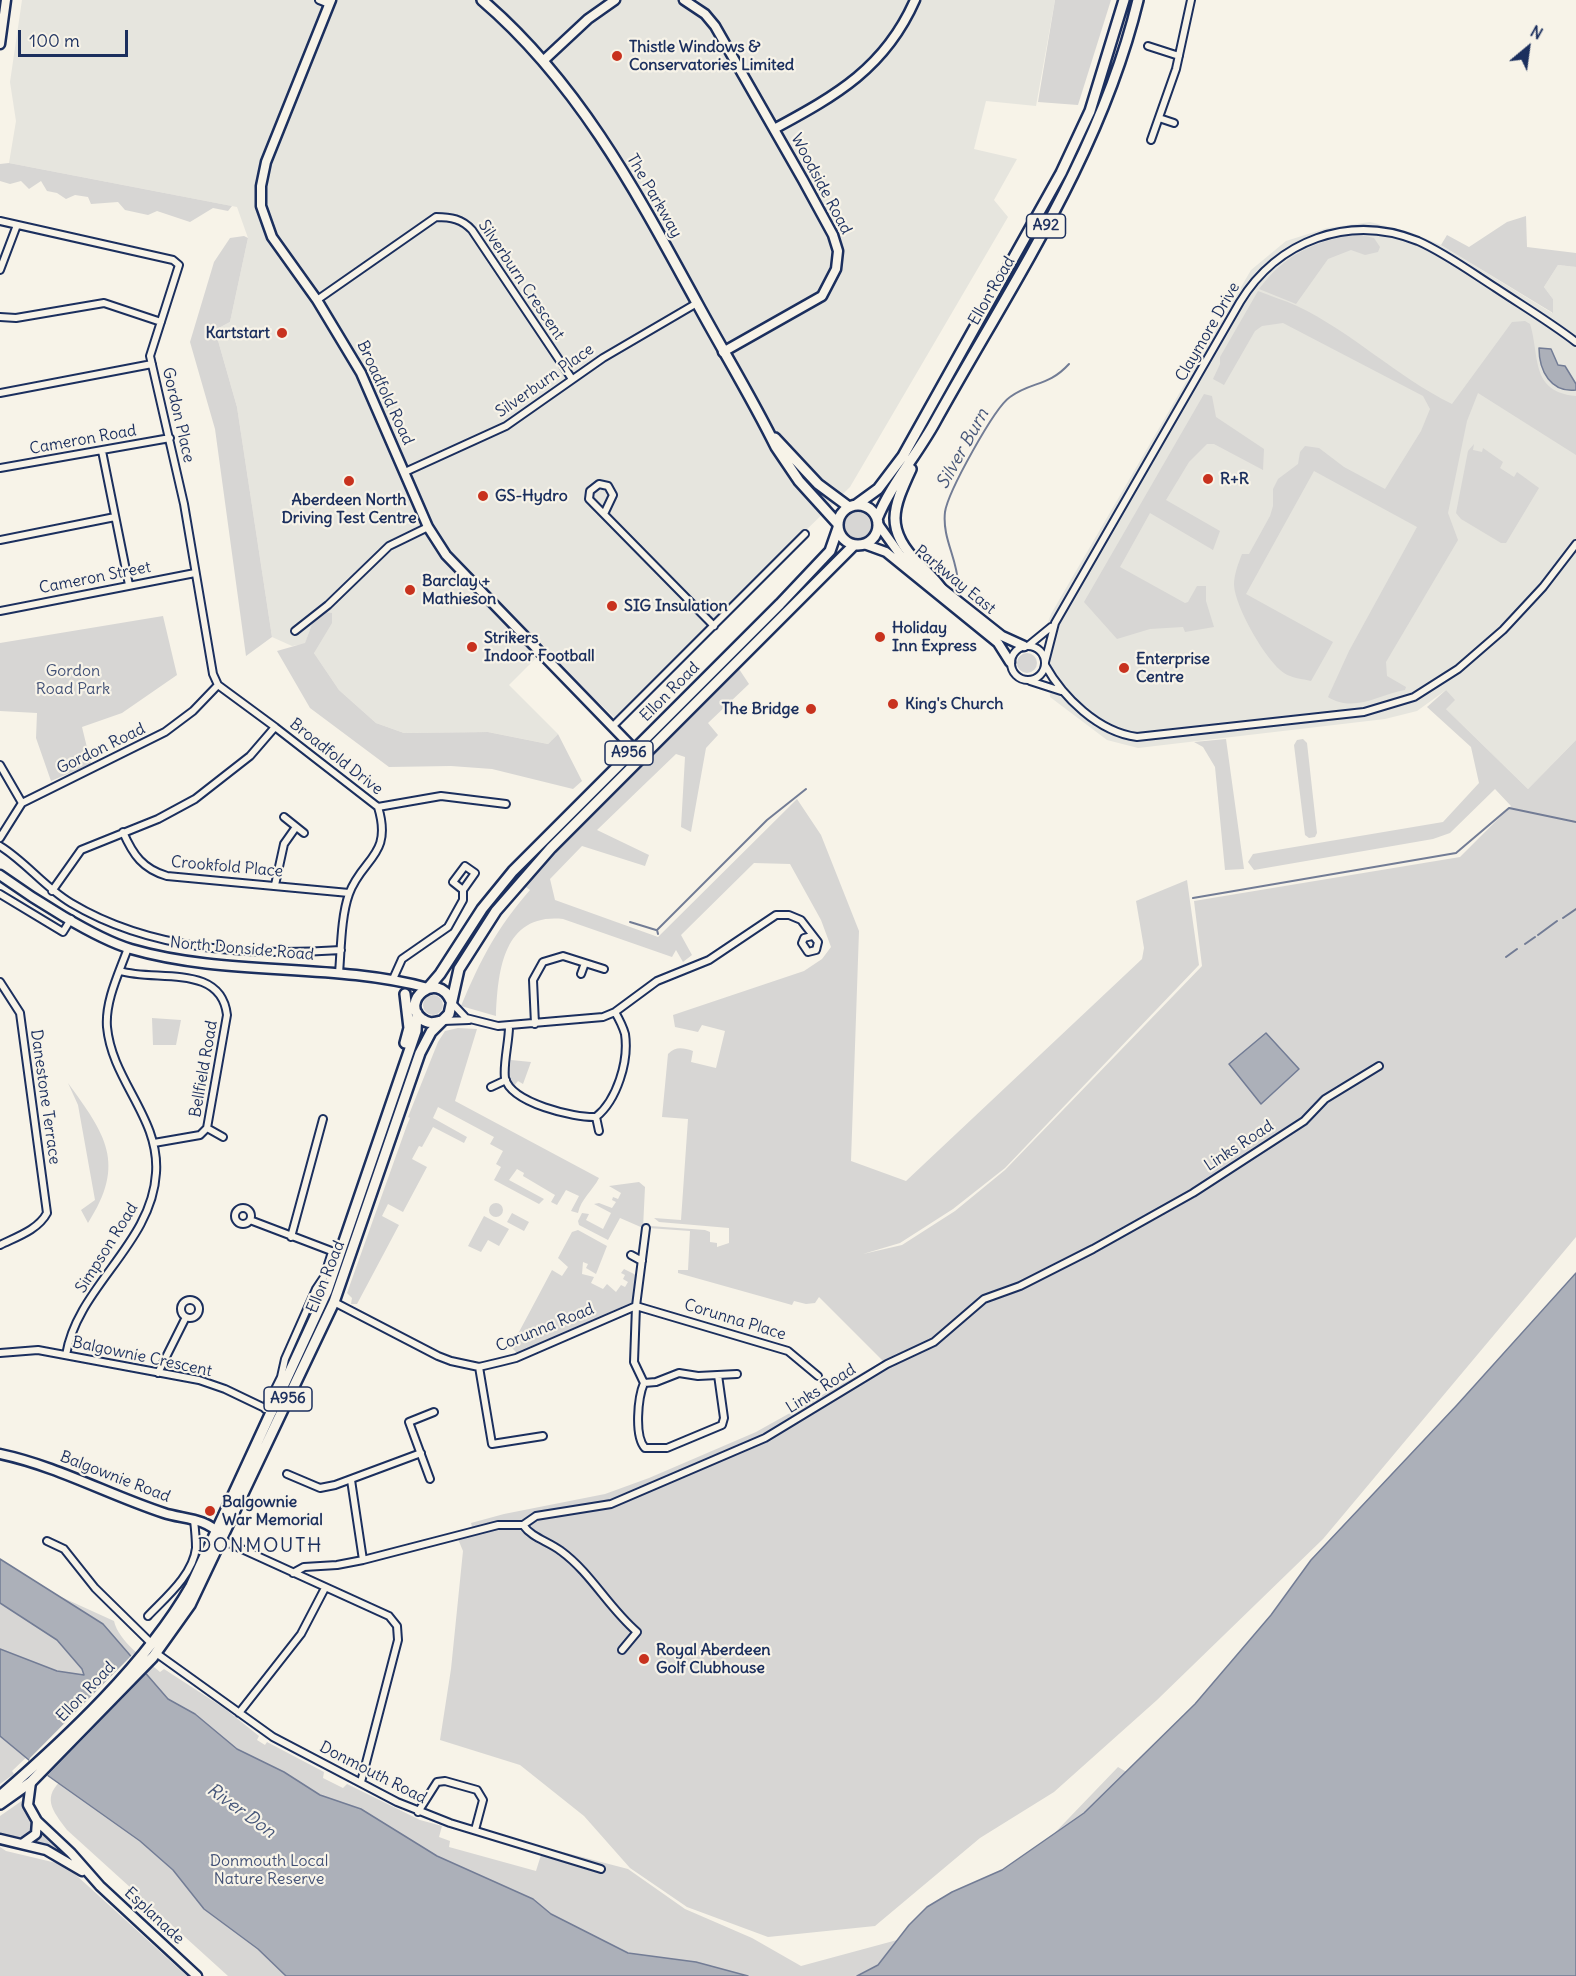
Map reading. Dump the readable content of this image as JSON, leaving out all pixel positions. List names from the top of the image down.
{
  "streets": {
    "main road": [
      "The Parkway",
      "A92",
      "Ellon Road",
      "A956"
    ],
    "street": [
      "Woodside Road",
      "Silverburn Crescent",
      "Claymore Drive",
      "Silverburn Place",
      "Broadfold Road",
      "Gordon Place",
      "Cameron Road",
      "Cameron Street",
      "Parkway East",
      "Gordon Road",
      "Broadfold Drive",
      "Crookfold Place",
      "North Donside Road",
      "Bellfield Road",
      "Danestone Terrace",
      "Links Road",
      "Simpson Road",
      "Corunna Place",
      "Corunna Road",
      "Balgownie Crescent",
      "Balgownie Road",
      "Donmouth Road",
      "Esplanade"
    ]
  },
  "crossings": [
    ["Woodside Road", "The Parkway"],
    ["The Parkway", "A92"],
    ["The Parkway", "Ellon Road"],
    ["The Parkway", "Silverburn Place"],
    ["The Parkway", "Parkway East"],
    ["A92", "Ellon Road"],
    ["A92", "Parkway East"],
    ["Silverburn Crescent", "Silverburn Place"],
    ["Silverburn Crescent", "Broadfold Road"],
    ["Ellon Road", "Broadfold Road"],
    ["Ellon Road", "Parkway East"],
    ["Ellon Road", "A956"],
    ["Ellon Road", "North Donside Road"],
    ["Ellon Road", "Corunna Road"],
    ["Ellon Road", "Balgownie Crescent"],
    ["Ellon Road", "Balgownie Road"],
    ["Ellon Road", "Donmouth Road"],
    ["Claymore Drive", "Parkway East"],
    ["Silverburn Place", "Broadfold Road"],
    ["Gordon Place", "Cameron Road"],
    ["Gordon Place", "Cameron Street"],
    ["Gordon Place", "Gordon Road"],
    ["A956", "North Donside Road"],
    ["Broadfold Drive", "Crookfold Place"],
    ["Broadfold Drive", "North Donside Road"],
    ["North Donside Road", "Simpson Road"],
    ["Bellfield Road", "Simpson Road"],
    ["Simpson Road", "Balgownie Crescent"],
    ["Corunna Place", "Corunna Road"]
  ],
  "districts": ["DONMOUTH"],
  "water": ["Silver Burn", "River Don"],
  "parks": ["Gordon Road Park", "Donmouth Local Nature Reserve"],
  "places": [
    "Thistle Windows & Conservatories Limited",
    "Kartstart",
    "R+R",
    "Aberdeen North Driving Test Centre",
    "GS-Hydro",
    "Barclay + Mathieson",
    "SIG Insulation",
    "Holiday Inn Express",
    "Strikers Indoor Football",
    "Enterprise Centre",
    "King's Church",
    "The Bridge",
    "Balgownie War Memorial",
    "Royal Aberdeen Golf Clubhouse"
  ],
  "scale_bar": "100 m",
  "north": "top right"
}
